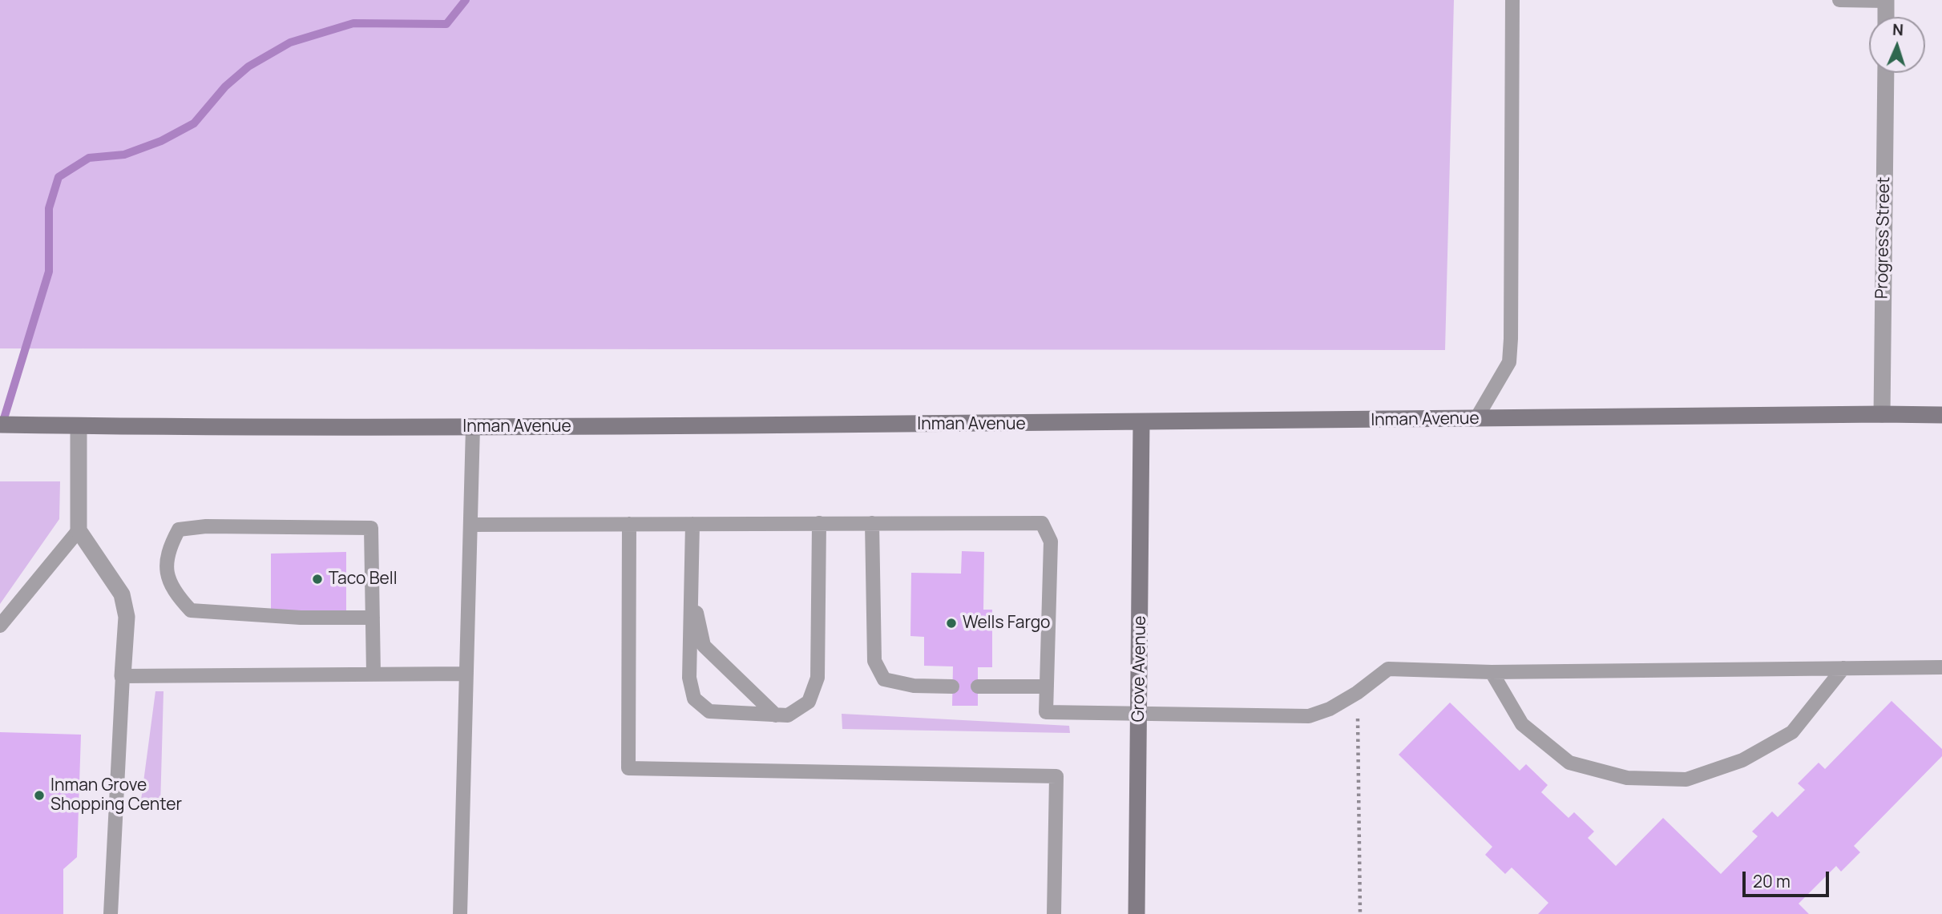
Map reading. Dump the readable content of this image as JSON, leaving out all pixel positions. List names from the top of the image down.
{
  "streets": {
    "main road": ["Inman Avenue", "Grove Avenue"],
    "street": ["Progress Street"]
  },
  "crossings": [
    ["Progress Street", "Inman Avenue"],
    ["Inman Avenue", "Grove Avenue"]
  ],
  "places": ["Taco Bell", "Wells Fargo", "Inman Grove Shopping Center"],
  "scale_bar": "20 m",
  "north": "top"
}
